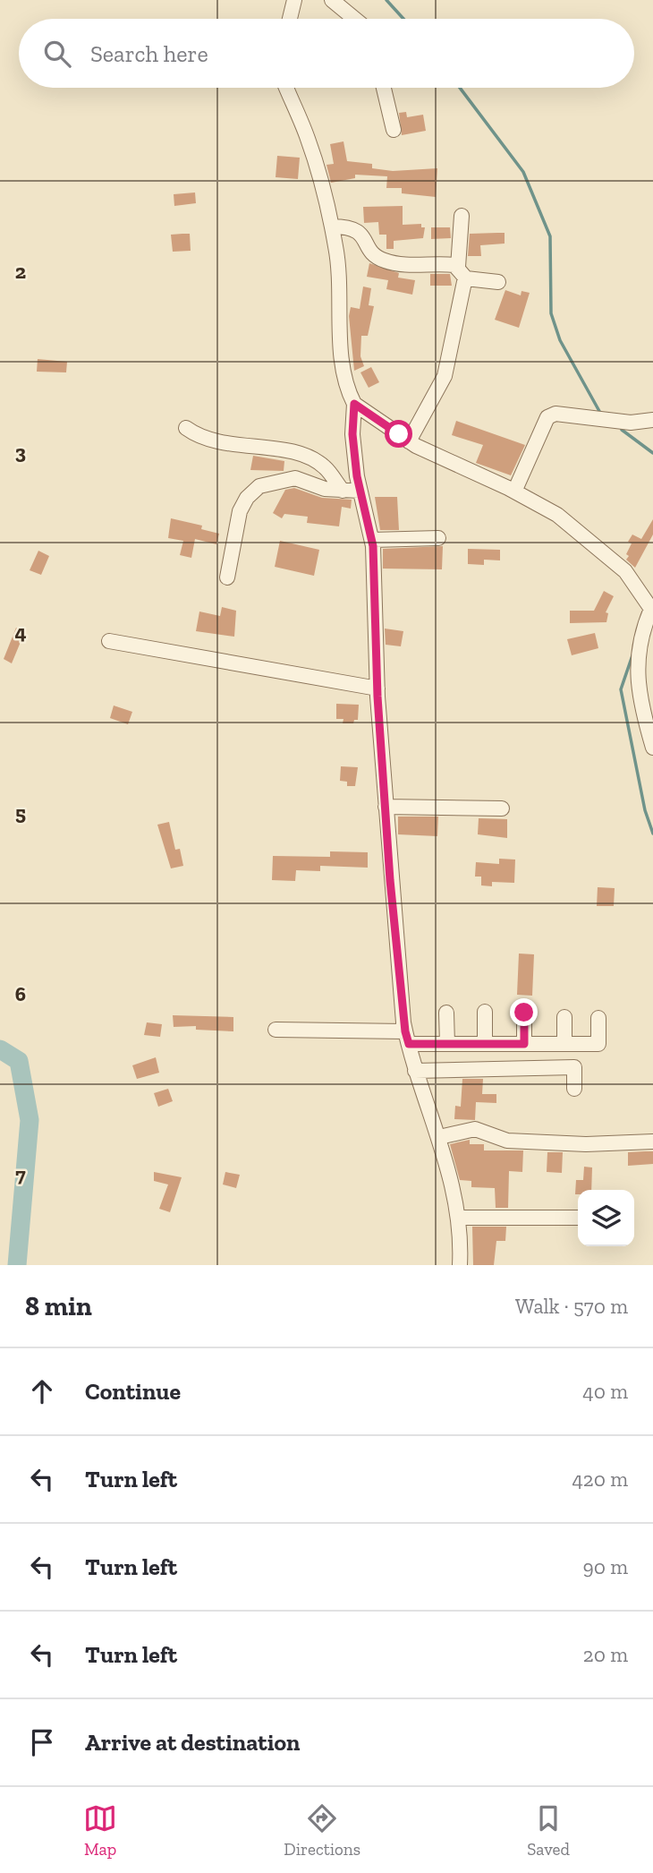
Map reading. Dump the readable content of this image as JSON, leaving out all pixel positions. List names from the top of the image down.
{
  "page": {
    "search": "Search here",
    "heading": ["8 min", "Walk · 570 m"],
    "list": [
      ["Continue", "40 m"],
      ["Turn left", "420 m"],
      ["Turn left", "90 m"],
      ["Turn left", "20 m"],
      "Arrive at destination"
    ],
    "nav": ["Map", "Directions", "Saved"]
  },
  "grid": {
    "rows": [
      "2",
      "3",
      "4",
      "5",
      "6",
      "7"
    ]
  }
}
